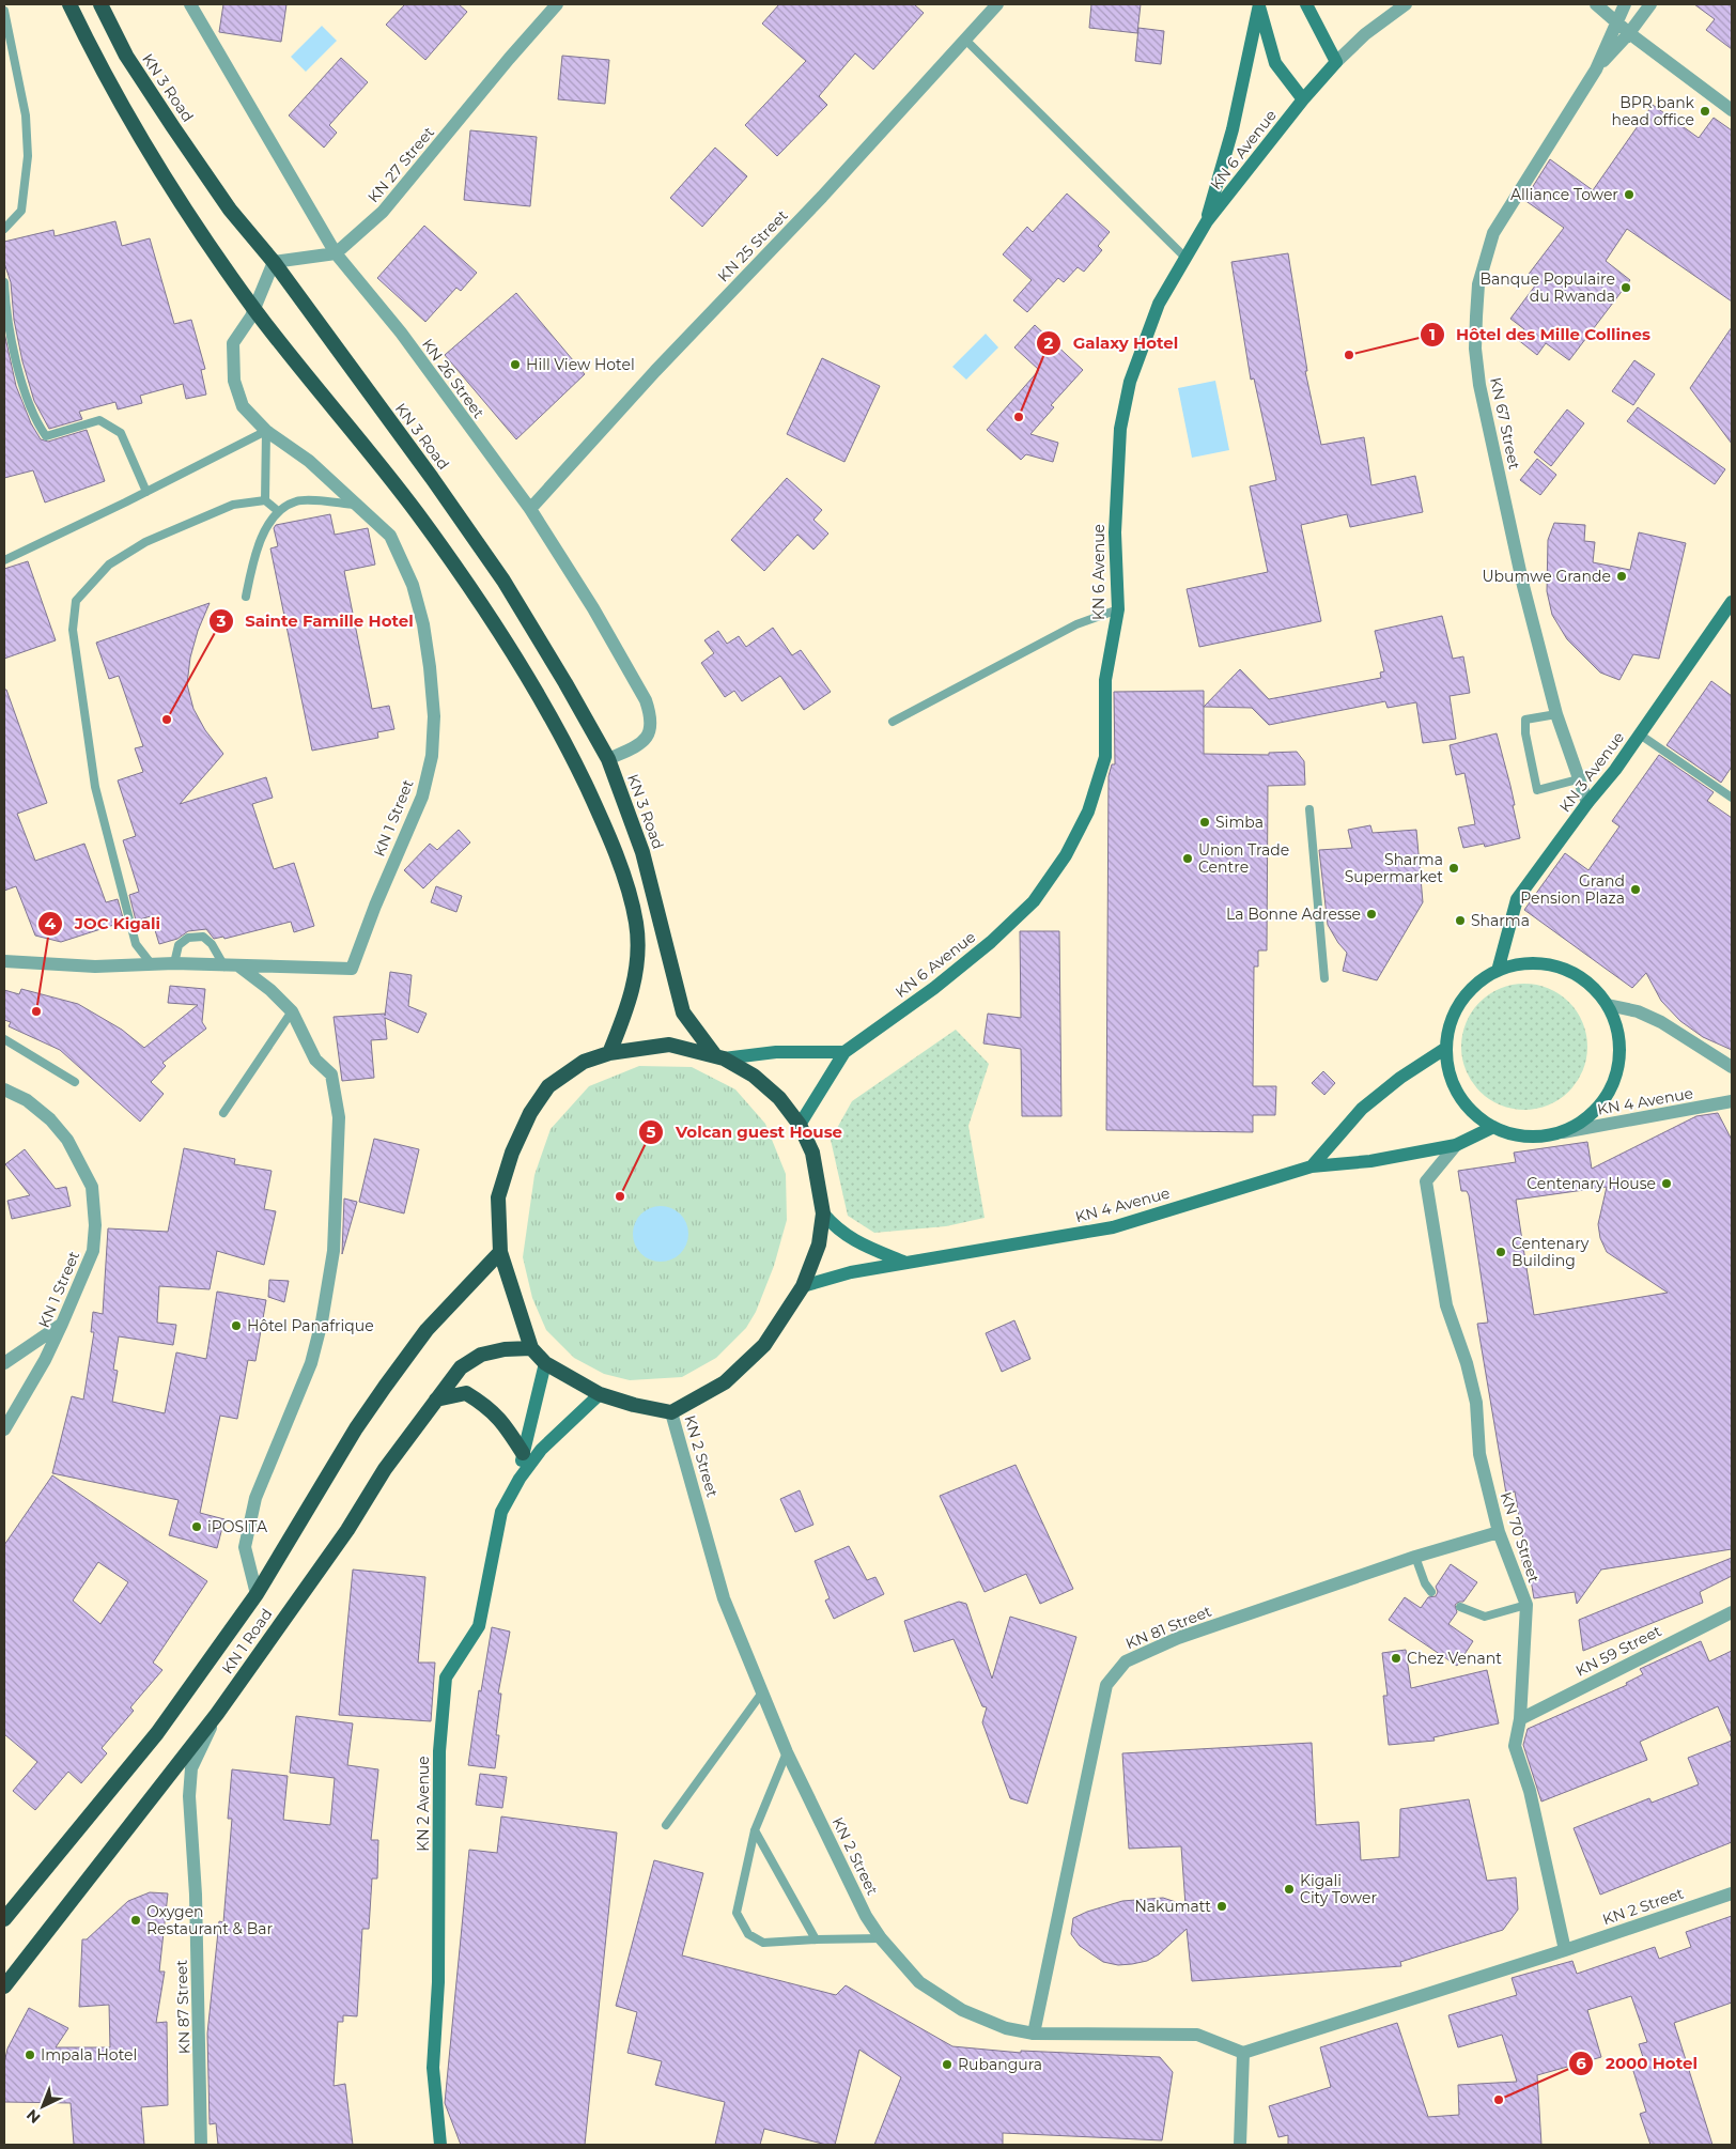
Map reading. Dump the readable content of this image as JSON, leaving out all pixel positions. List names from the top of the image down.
{
  "streets": {
    "highway": ["KN 3 Road", "KN 1 Road"],
    "main road": [
      "KN 6 Avenue",
      "KN 3 Avenue",
      "KN 4 Avenue",
      "KN 2 Avenue"
    ],
    "street": [
      "KN 27 Street",
      "KN 25 Street",
      "KN 26 Street",
      "KN 67 Street",
      "KN 1 Street",
      "KN 2 Street",
      "KN 70 Street",
      "KN 81 Street",
      "KN 59 Street",
      "KN 87 Street"
    ]
  },
  "crossings": [
    ["KN 3 Road", "KN 26 Street"],
    ["KN 27 Street", "KN 26 Street"],
    ["KN 25 Street", "KN 26 Street"],
    ["KN 67 Street", "KN 3 Avenue"],
    ["KN 3 Avenue", "KN 4 Avenue"],
    ["KN 4 Avenue", "KN 70 Street"],
    ["KN 2 Street", "KN 70 Street"],
    ["KN 2 Street", "KN 81 Street"],
    ["KN 70 Street", "KN 81 Street"],
    ["KN 70 Street", "KN 59 Street"],
    ["KN 1 Road", "KN 87 Street"]
  ],
  "places": [
    "BPR bank head office",
    "Alliance Tower",
    "Banque Populaire du Rwanda",
    "Hôtel des Mille Collines",
    "Hill View Hotel",
    "Galaxy Hotel",
    "Ubumwe Grande",
    "Sainte Famille Hotel",
    "Simba",
    "Union Trade Centre",
    "Sharma Supermarket",
    "Grand Pension Plaza",
    "La Bonne Adresse",
    "Sharma",
    "JOC Kigali",
    "Centenary House",
    "Volcan guest House",
    "Centenary Building",
    "Hôtel Panafrique",
    "iPOSITA",
    "Chez Venant",
    "Kigali City Tower",
    "Nakumatt",
    "Oxygen Restaurant & Bar",
    "Impala Hotel",
    "Rubangura",
    "2000 Hotel"
  ],
  "north": "bottom left"
}
